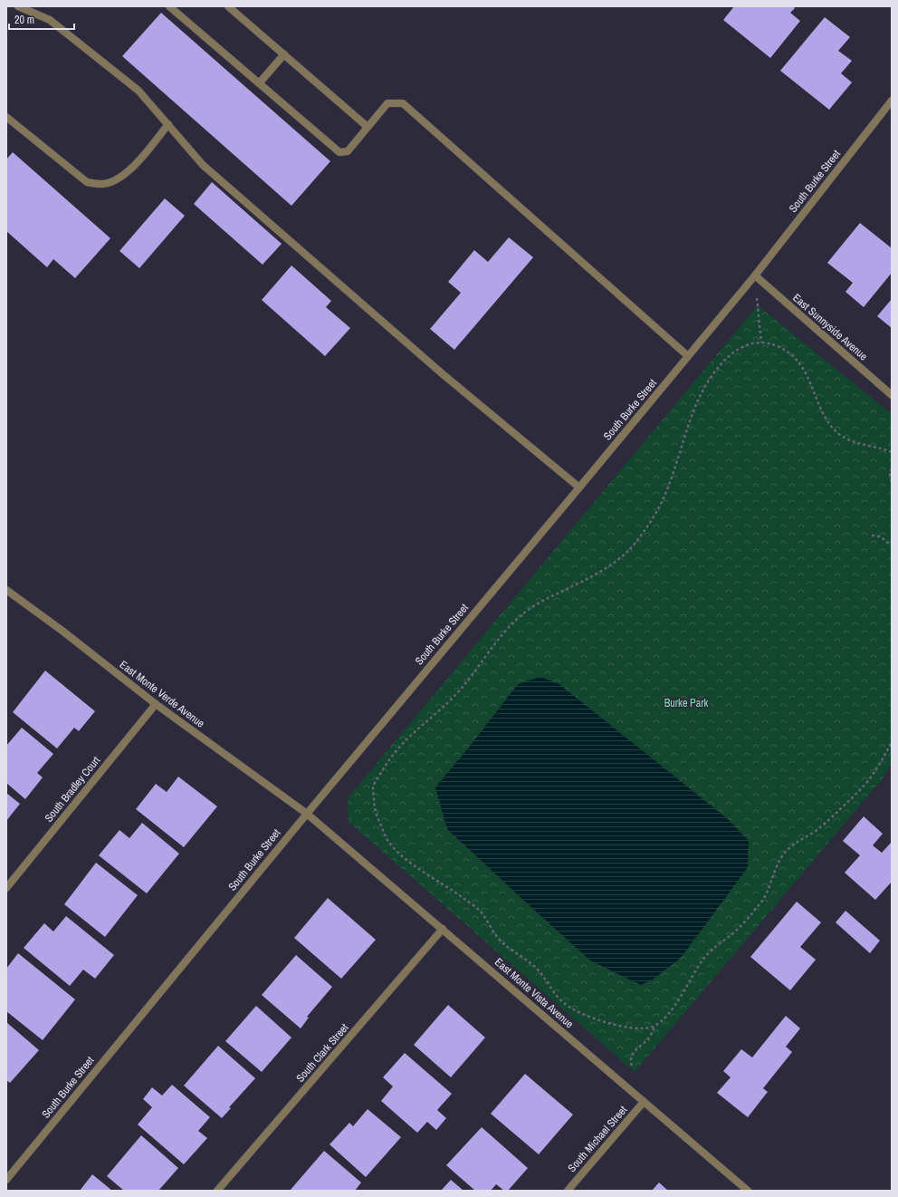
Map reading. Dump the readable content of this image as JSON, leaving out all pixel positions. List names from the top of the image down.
{
  "streets": {
    "street": [
      "South Burke Street",
      "East Sunnyside Avenue",
      "East Monte Verde Avenue",
      "South Bradley Court",
      "East Monte Vista Avenue",
      "South Clark Street",
      "South Michael Street"
    ]
  },
  "crossings": [
    ["South Burke Street", "East Sunnyside Avenue"],
    ["South Burke Street", "East Monte Verde Avenue"],
    ["South Burke Street", "East Monte Vista Avenue"],
    ["East Monte Verde Avenue", "South Bradley Court"],
    ["East Monte Verde Avenue", "East Monte Vista Avenue"],
    ["East Monte Vista Avenue", "South Clark Street"],
    ["East Monte Vista Avenue", "South Michael Street"]
  ],
  "parks": ["Burke Park"],
  "scale_bar": "20 m"
}
